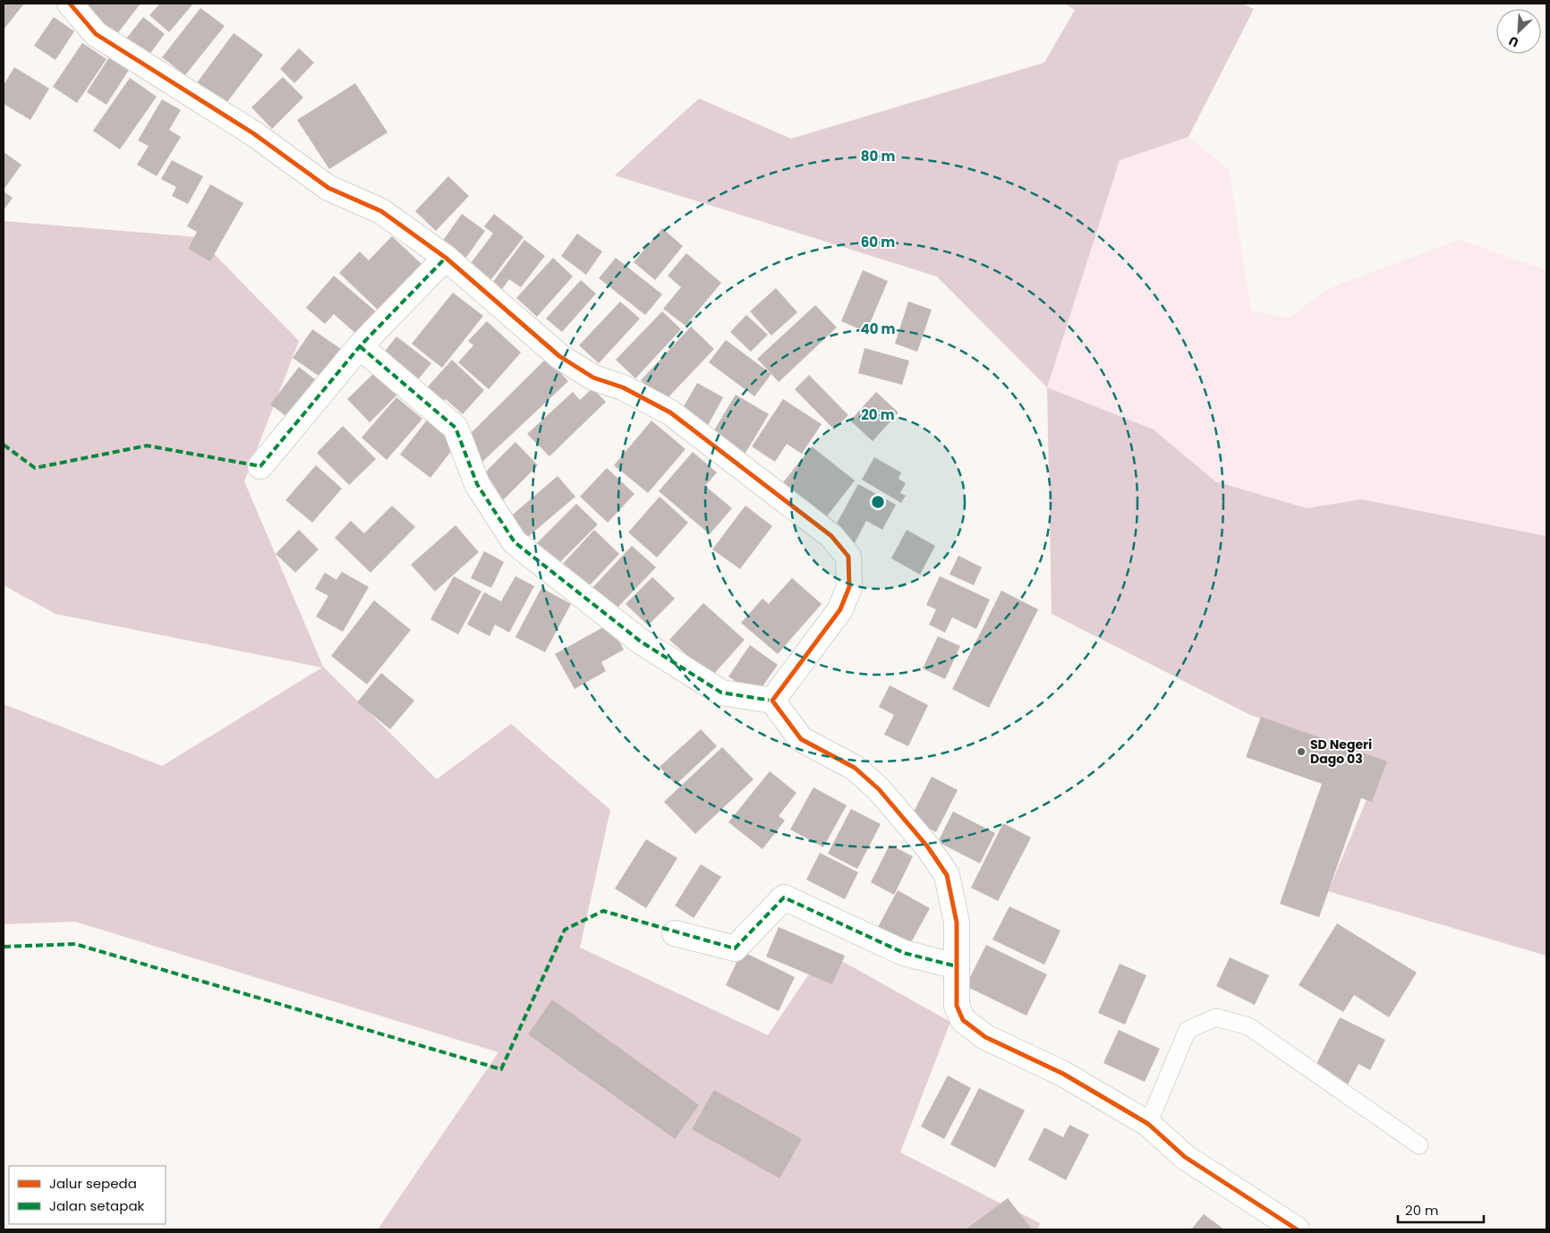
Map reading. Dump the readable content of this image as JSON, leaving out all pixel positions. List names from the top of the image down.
{
  "places": ["SD Negeri Dago 03"],
  "legend": ["Jalur sepeda", "Jalan setapak"],
  "scale_bar": "20 m",
  "north": "bottom left",
  "rings": [
    "80 m",
    "60 m",
    "40 m",
    "20 m"
  ]
}
